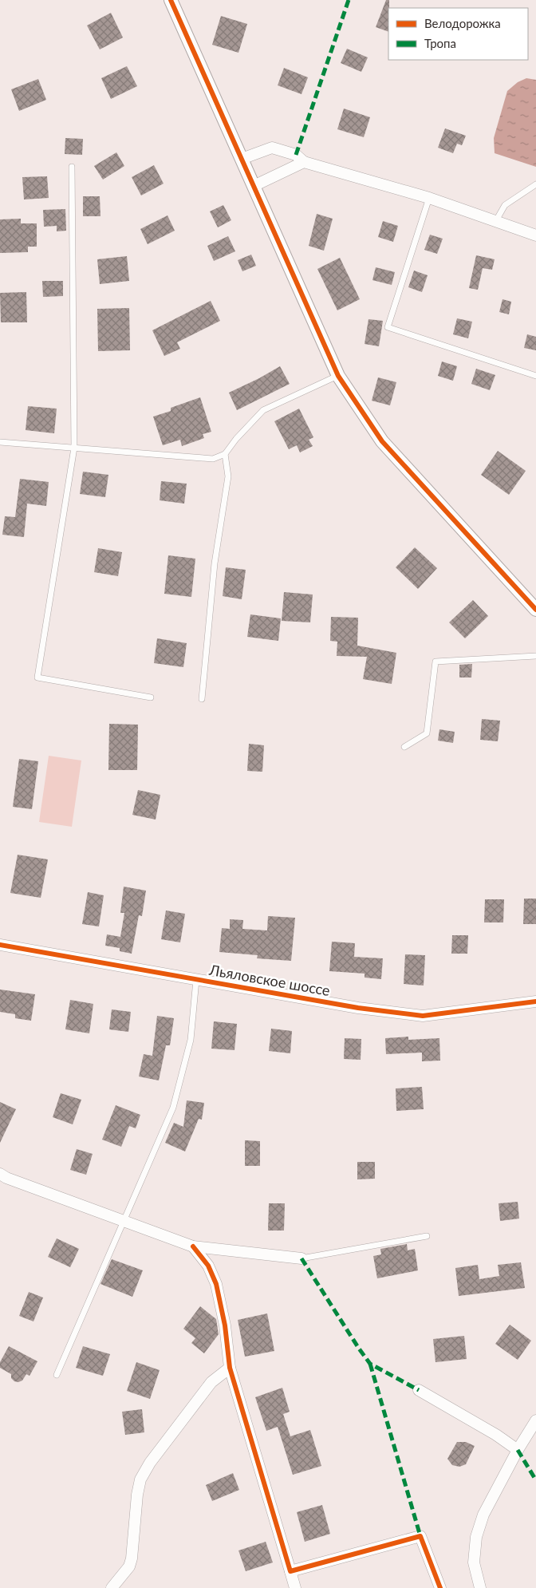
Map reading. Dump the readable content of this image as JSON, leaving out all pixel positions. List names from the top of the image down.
{
  "streets": {
    "street": ["Льяловское шоссе"]
  },
  "legend": ["Велодорожка", "Тропа"]
}
